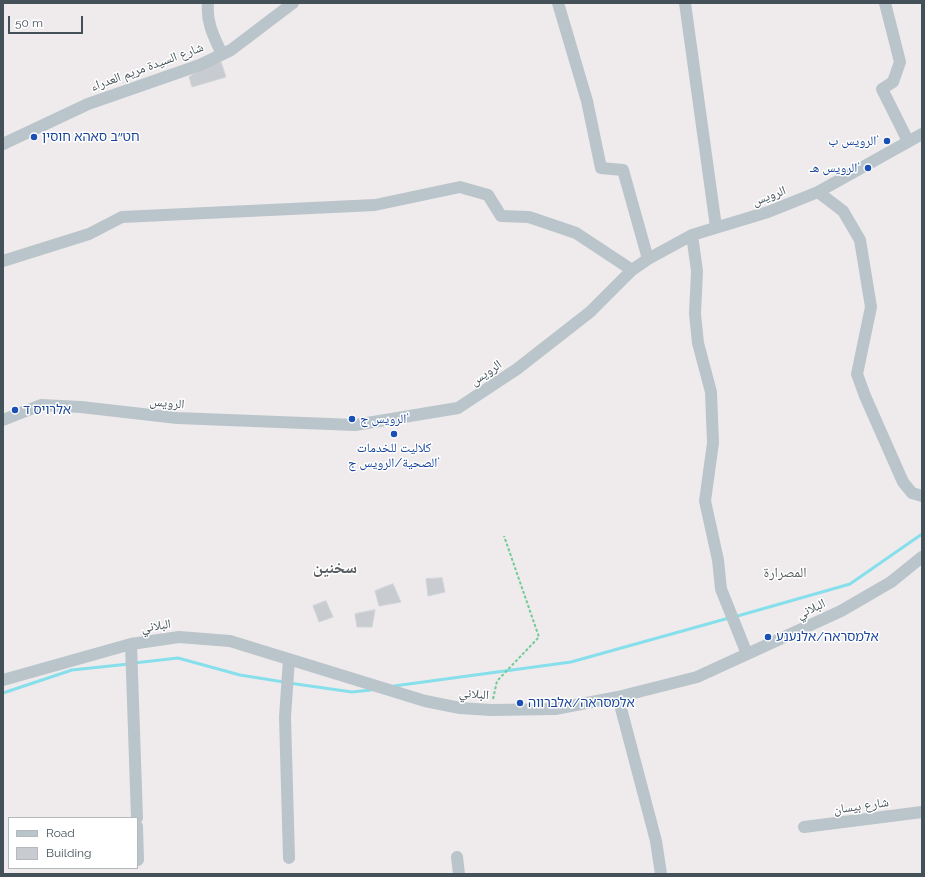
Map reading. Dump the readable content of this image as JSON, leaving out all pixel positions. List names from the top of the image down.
{
  "streets": {
    "street": [
      "شارع السيدة مريم العدراء",
      "الرويس",
      "البلاني",
      "شارع بيسان"
    ]
  },
  "districts": ["سخنين", "المصرارة"],
  "places": [
    "חט״ב סאהא חוסין",
    "الرويس ب‘",
    "الرويس هـ‘",
    "אלרויס ד",
    "الرويس ج‘",
    "كلاليت للخدمات الصحية/الرويس ج‘",
    "אלמסראה/אלנענע",
    "אלמסראה/אלברווה"
  ],
  "legend": ["Road", "Building"],
  "scale_bar": "50 m"
}
